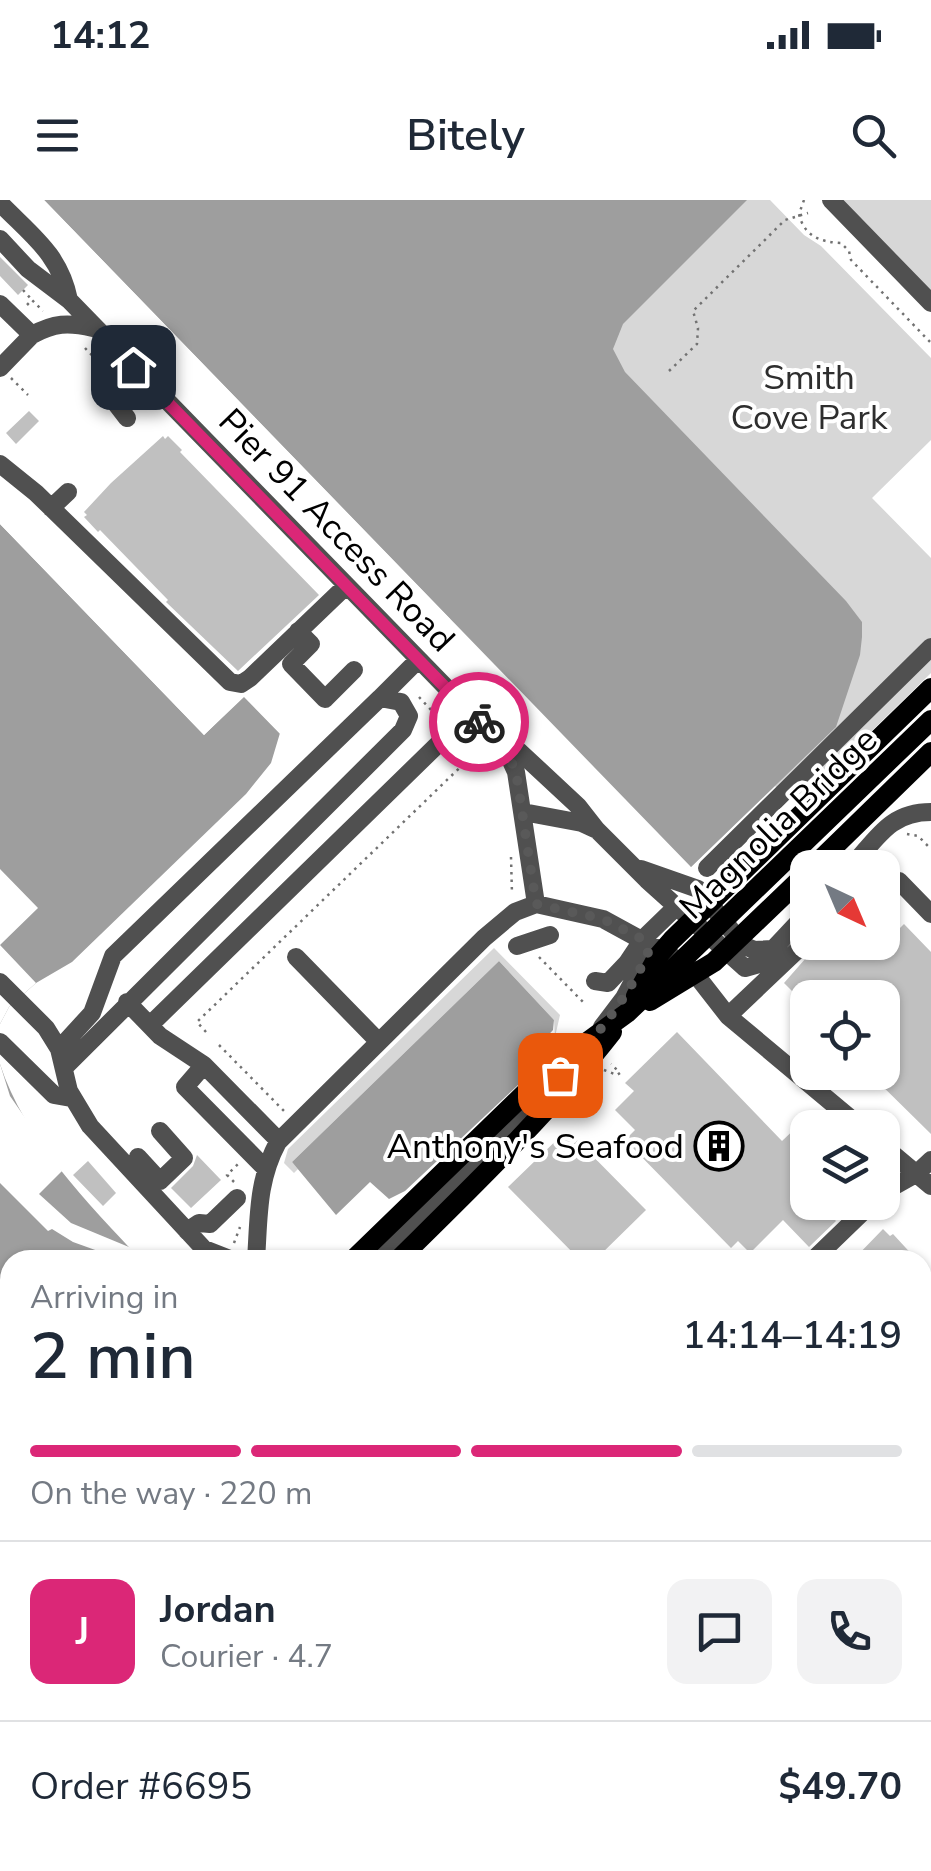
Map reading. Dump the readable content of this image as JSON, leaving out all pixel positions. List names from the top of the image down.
{
  "streets": {
    "main road": ["Magnolia Bridge"],
    "street": ["Pier 91 Access Road"]
  },
  "parks": ["Smith Cove Park"],
  "places": {
    "building": ["Anthony's Seafood"]
  },
  "north": "bottom right",
  "page": {
    "status": "14:12",
    "header": "Bitely",
    "heading": ["2 min", "Arriving in", "14:14–14:19"],
    "panel": [
      "Jordan",
      "Courier · 4.7",
      "Order #6695",
      "$49.70"
    ],
    "bar": "On the way · 220 m",
    "round": "J"
  }
}
